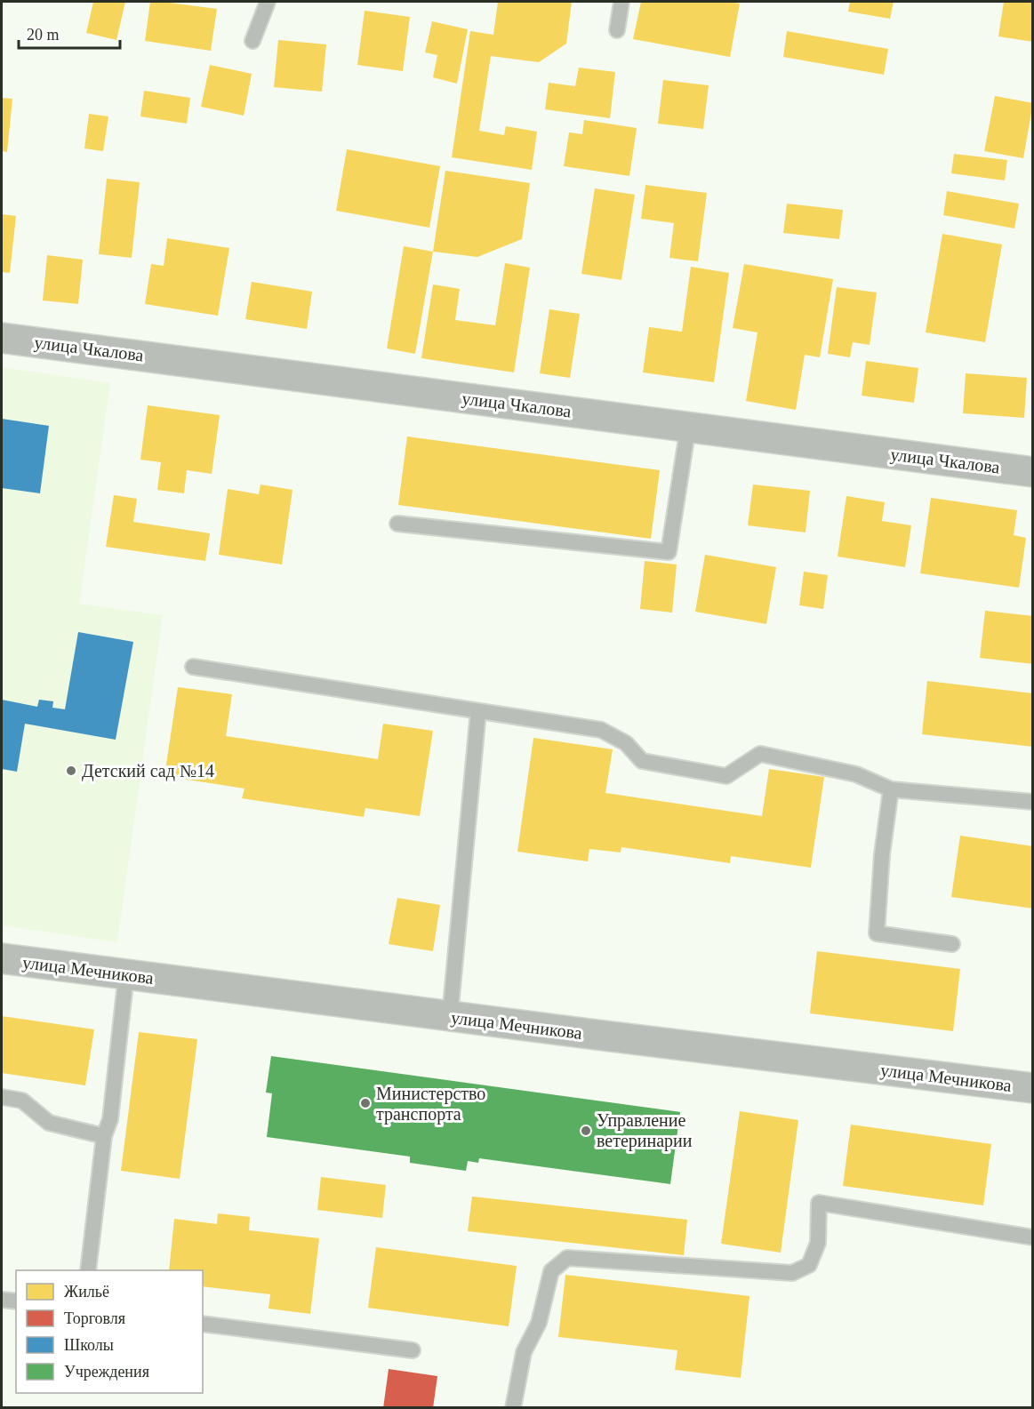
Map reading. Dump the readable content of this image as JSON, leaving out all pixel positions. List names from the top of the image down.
{
  "streets": {
    "street": ["улица Чкалова", "улица Мечникова"]
  },
  "places": ["Детский сад №14", "Министерство транспорта", "Управление ветеринарии"],
  "legend": [
    "Жильё",
    "Торговля",
    "Школы",
    "Учреждения"
  ],
  "scale_bar": "20 m"
}
